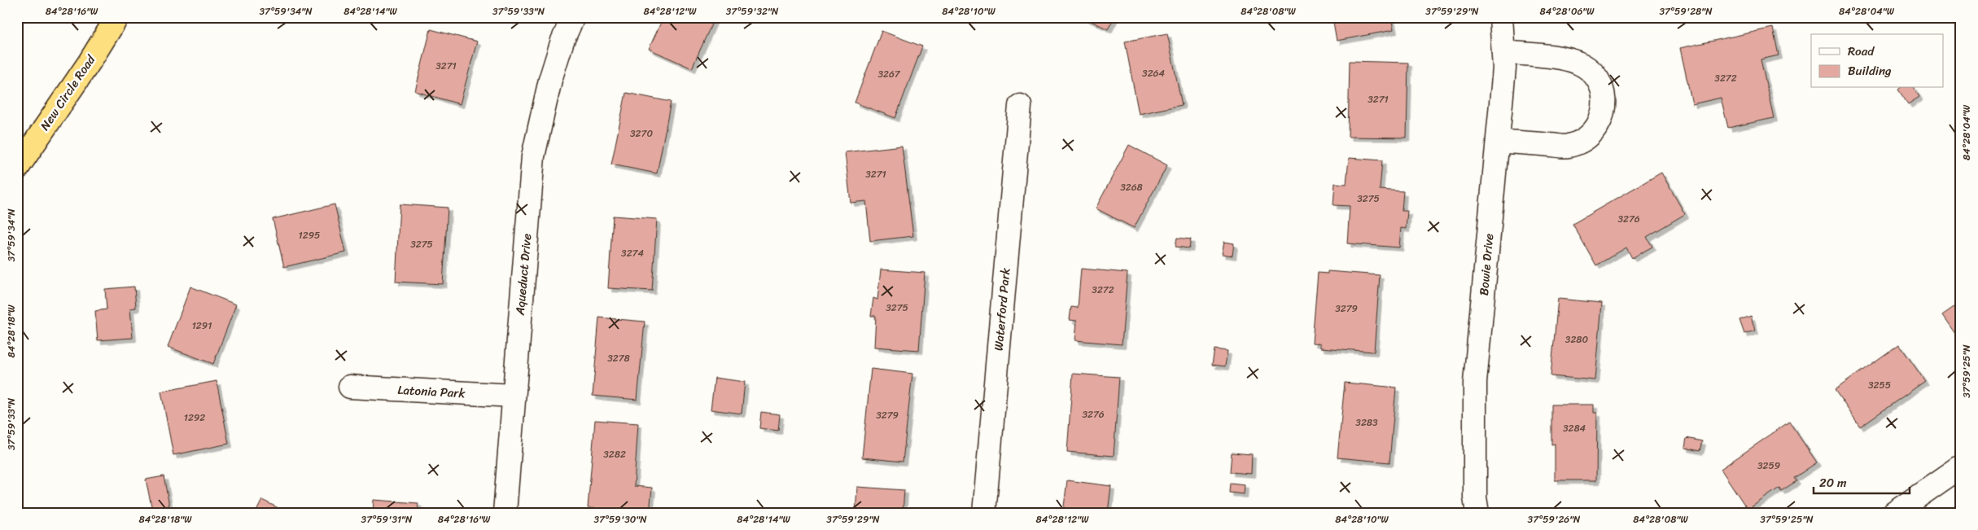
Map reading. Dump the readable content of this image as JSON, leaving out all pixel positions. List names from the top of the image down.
{
  "streets": {
    "highway": ["New Circle Road"],
    "street": [
      "Bowie Drive",
      "Aqueduct Drive",
      "Waterford Park",
      "Latonia Park"
    ]
  },
  "crossings": [
    ["Aqueduct Drive", "Latonia Park"]
  ],
  "house_numbers": [
    "3271",
    "3264",
    "3267",
    "3272",
    "3271",
    "3270",
    "3271",
    "3268",
    "3275",
    "3276",
    "1295",
    "3275",
    "3274",
    "3272",
    "3275",
    "3279",
    "1291",
    "3280",
    "3278",
    "3255",
    "3276",
    "3279",
    "1292",
    "3283",
    "3284",
    "3282",
    "3259"
  ],
  "legend": ["Road", "Building"],
  "scale_bar": "20 m",
  "coordinates": [
    "84°28'16\"W",
    "37°59'34\"N",
    "84°28'14\"W",
    "37°59'33\"N",
    "84°28'12\"W",
    "37°59'32\"N",
    "84°28'10\"W",
    "84°28'08\"W",
    "37°59'29\"N",
    "84°28'06\"W",
    "37°59'28\"N",
    "84°28'04\"W",
    "84°28'18\"W",
    "37°59'25\"N",
    "37°59'31\"N",
    "37°59'30\"N",
    "37°59'26\"N"
  ]
}
